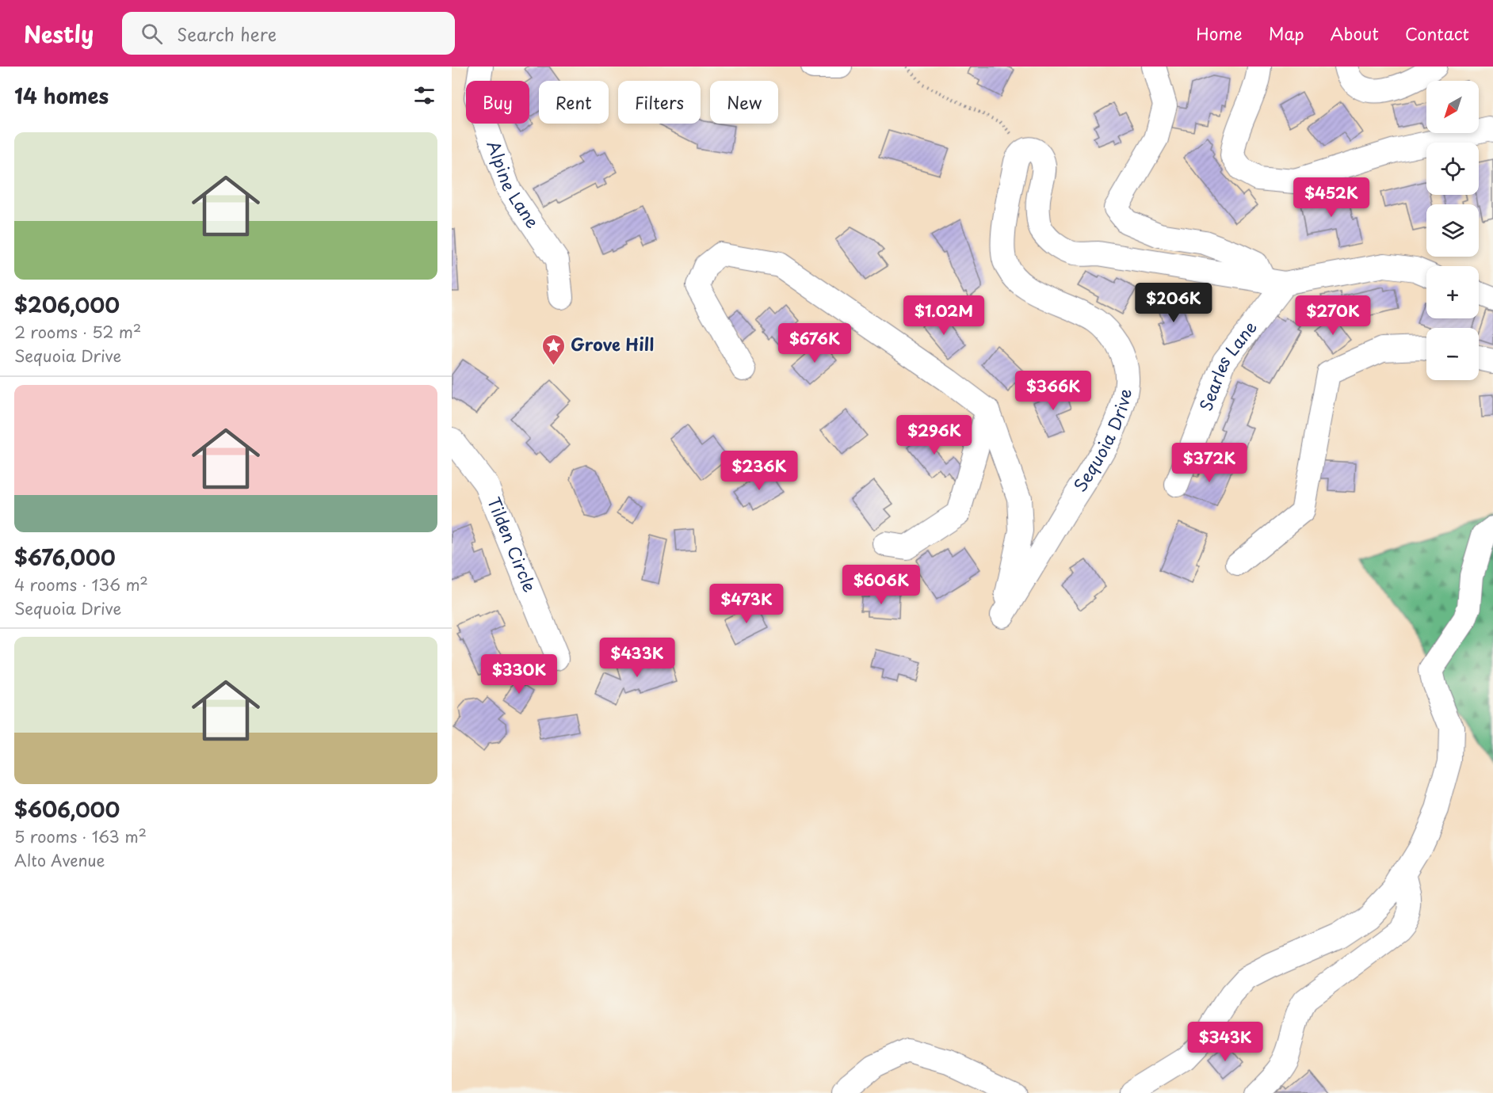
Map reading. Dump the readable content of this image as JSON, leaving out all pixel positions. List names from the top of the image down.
{
  "streets": {
    "street": [
      "Alpine Lane",
      "Searles Lane",
      "Sequoia Drive",
      "Tilden Circle"
    ]
  },
  "places": {
    "place": ["Grove Hill"]
  },
  "north": "bottom left",
  "page": {
    "header": "Nestly",
    "search": "Search here",
    "nav": [
      "Home",
      "Map",
      "About",
      "Contact"
    ],
    "heading": "14 homes",
    "map_buttons": ["+", "−"],
    "chip": [
      "Buy",
      "Rent",
      "Filters",
      "New"
    ],
    "list": [
      {
        "name": "$206,000",
        "note": "2 rooms · 52 m² · Sequoia Drive"
      },
      {
        "name": "$676,000",
        "note": "4 rooms · 136 m² · Sequoia Drive"
      },
      {
        "name": "$606,000",
        "note": "5 rooms · 163 m² · Alto Avenue"
      }
    ],
    "price": [
      "$452K",
      "$206K",
      "$1.02M",
      "$270K",
      "$676K",
      "$366K",
      "$296K",
      "$372K",
      "$236K",
      "$606K",
      "$473K",
      "$433K",
      "$330K",
      "$343K"
    ]
  }
}
